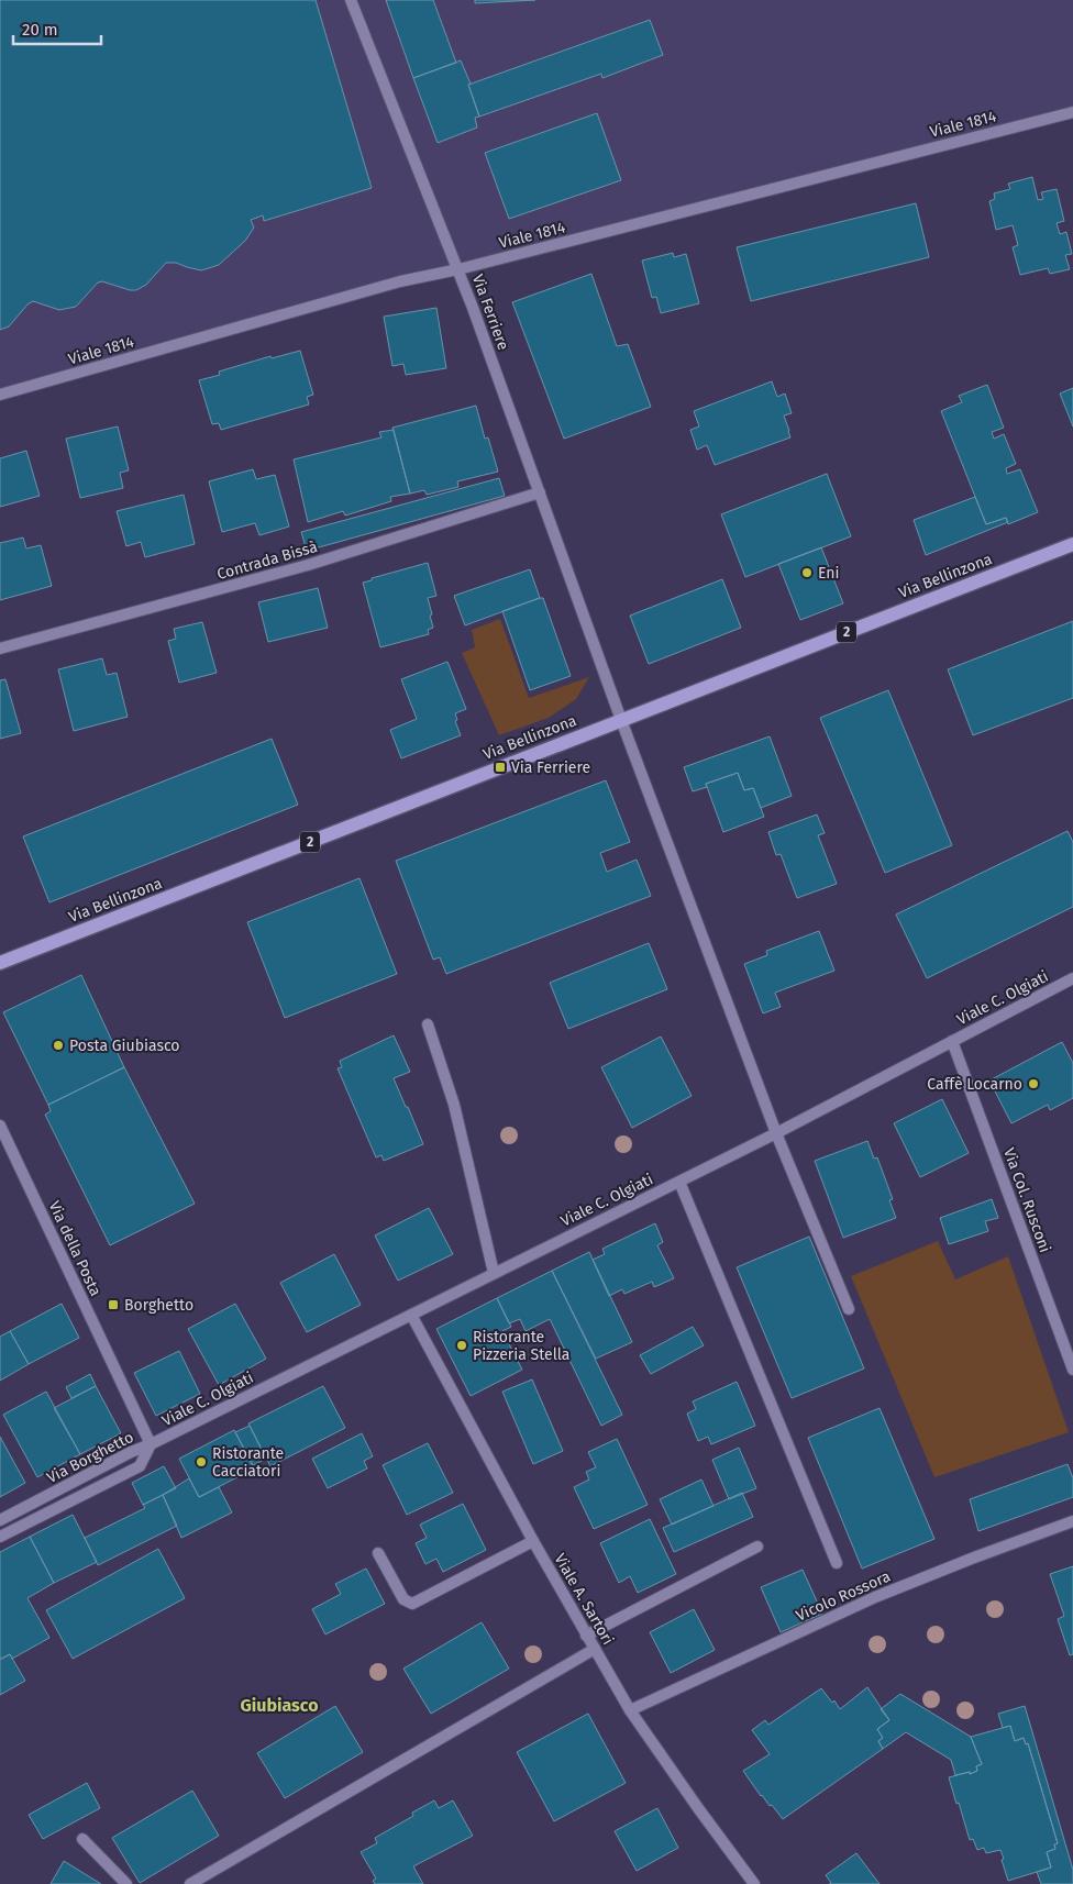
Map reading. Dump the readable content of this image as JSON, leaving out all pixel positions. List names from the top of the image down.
{
  "streets": {
    "main road": ["Via Bellinzona", "2"],
    "street": [
      "Viale 1814",
      "Via Ferriere",
      "Contrada Bissà",
      "Viale C. Olgiati",
      "Via Col. Rusconi",
      "Via della Posta",
      "Via Borghetto",
      "Vicolo Rossora",
      "Viale A. Sartori"
    ]
  },
  "crossings": [
    ["Viale 1814", "Via Ferriere"],
    ["Via Ferriere", "Contrada Bissà"],
    ["Via Ferriere", "Via Bellinzona"],
    ["Via Ferriere", "Viale C. Olgiati"],
    ["Viale C. Olgiati", "Via Col. Rusconi"],
    ["Viale C. Olgiati", "Via della Posta"],
    ["Viale C. Olgiati", "Via Borghetto"],
    ["Viale C. Olgiati", "Viale A. Sartori"],
    ["Via della Posta", "Via Borghetto"],
    ["Vicolo Rossora", "Viale A. Sartori"]
  ],
  "districts": ["Giubiasco"],
  "places": {
    "other": [
      "Eni",
      "Posta Giubiasco",
      "Caffè Locarno",
      "Ristorante Pizzeria Stella",
      "Ristorante Cacciatori"
    ],
    "transit": ["Via Ferriere", "Borghetto"]
  },
  "scale_bar": "20 m"
}
